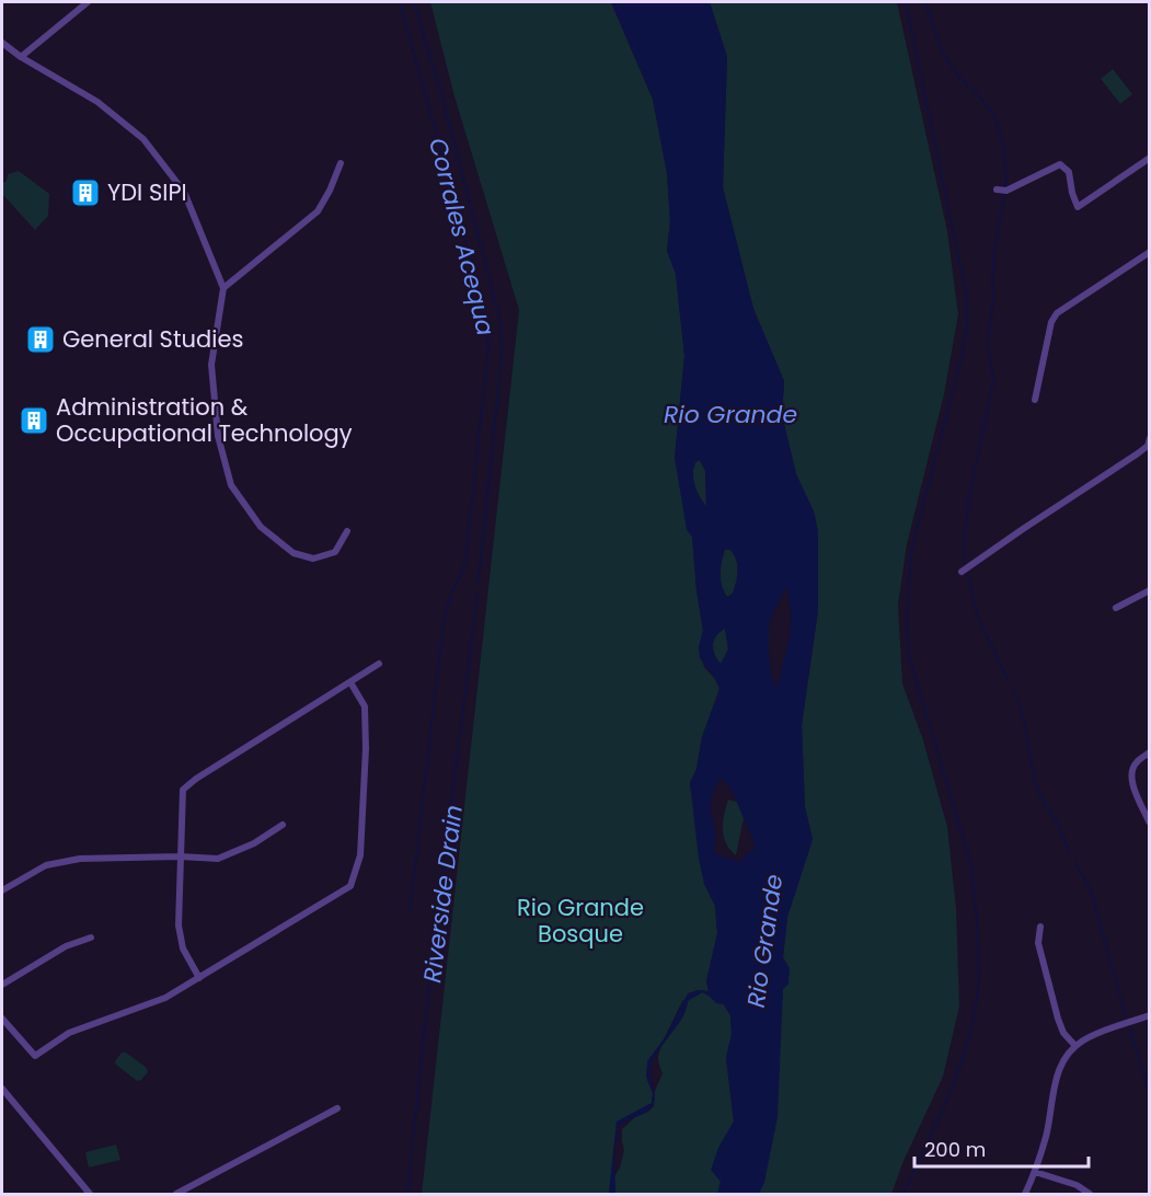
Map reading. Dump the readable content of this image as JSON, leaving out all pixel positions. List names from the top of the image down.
{
  "water": ["Corrales Acequa", "Rio Grande", "Riverside Drain"],
  "parks": ["Rio Grande Bosque"],
  "places": {
    "building": ["YDI SIPI", "General Studies", "Administration & Occupational Technology"]
  },
  "scale_bar": "200 m"
}
